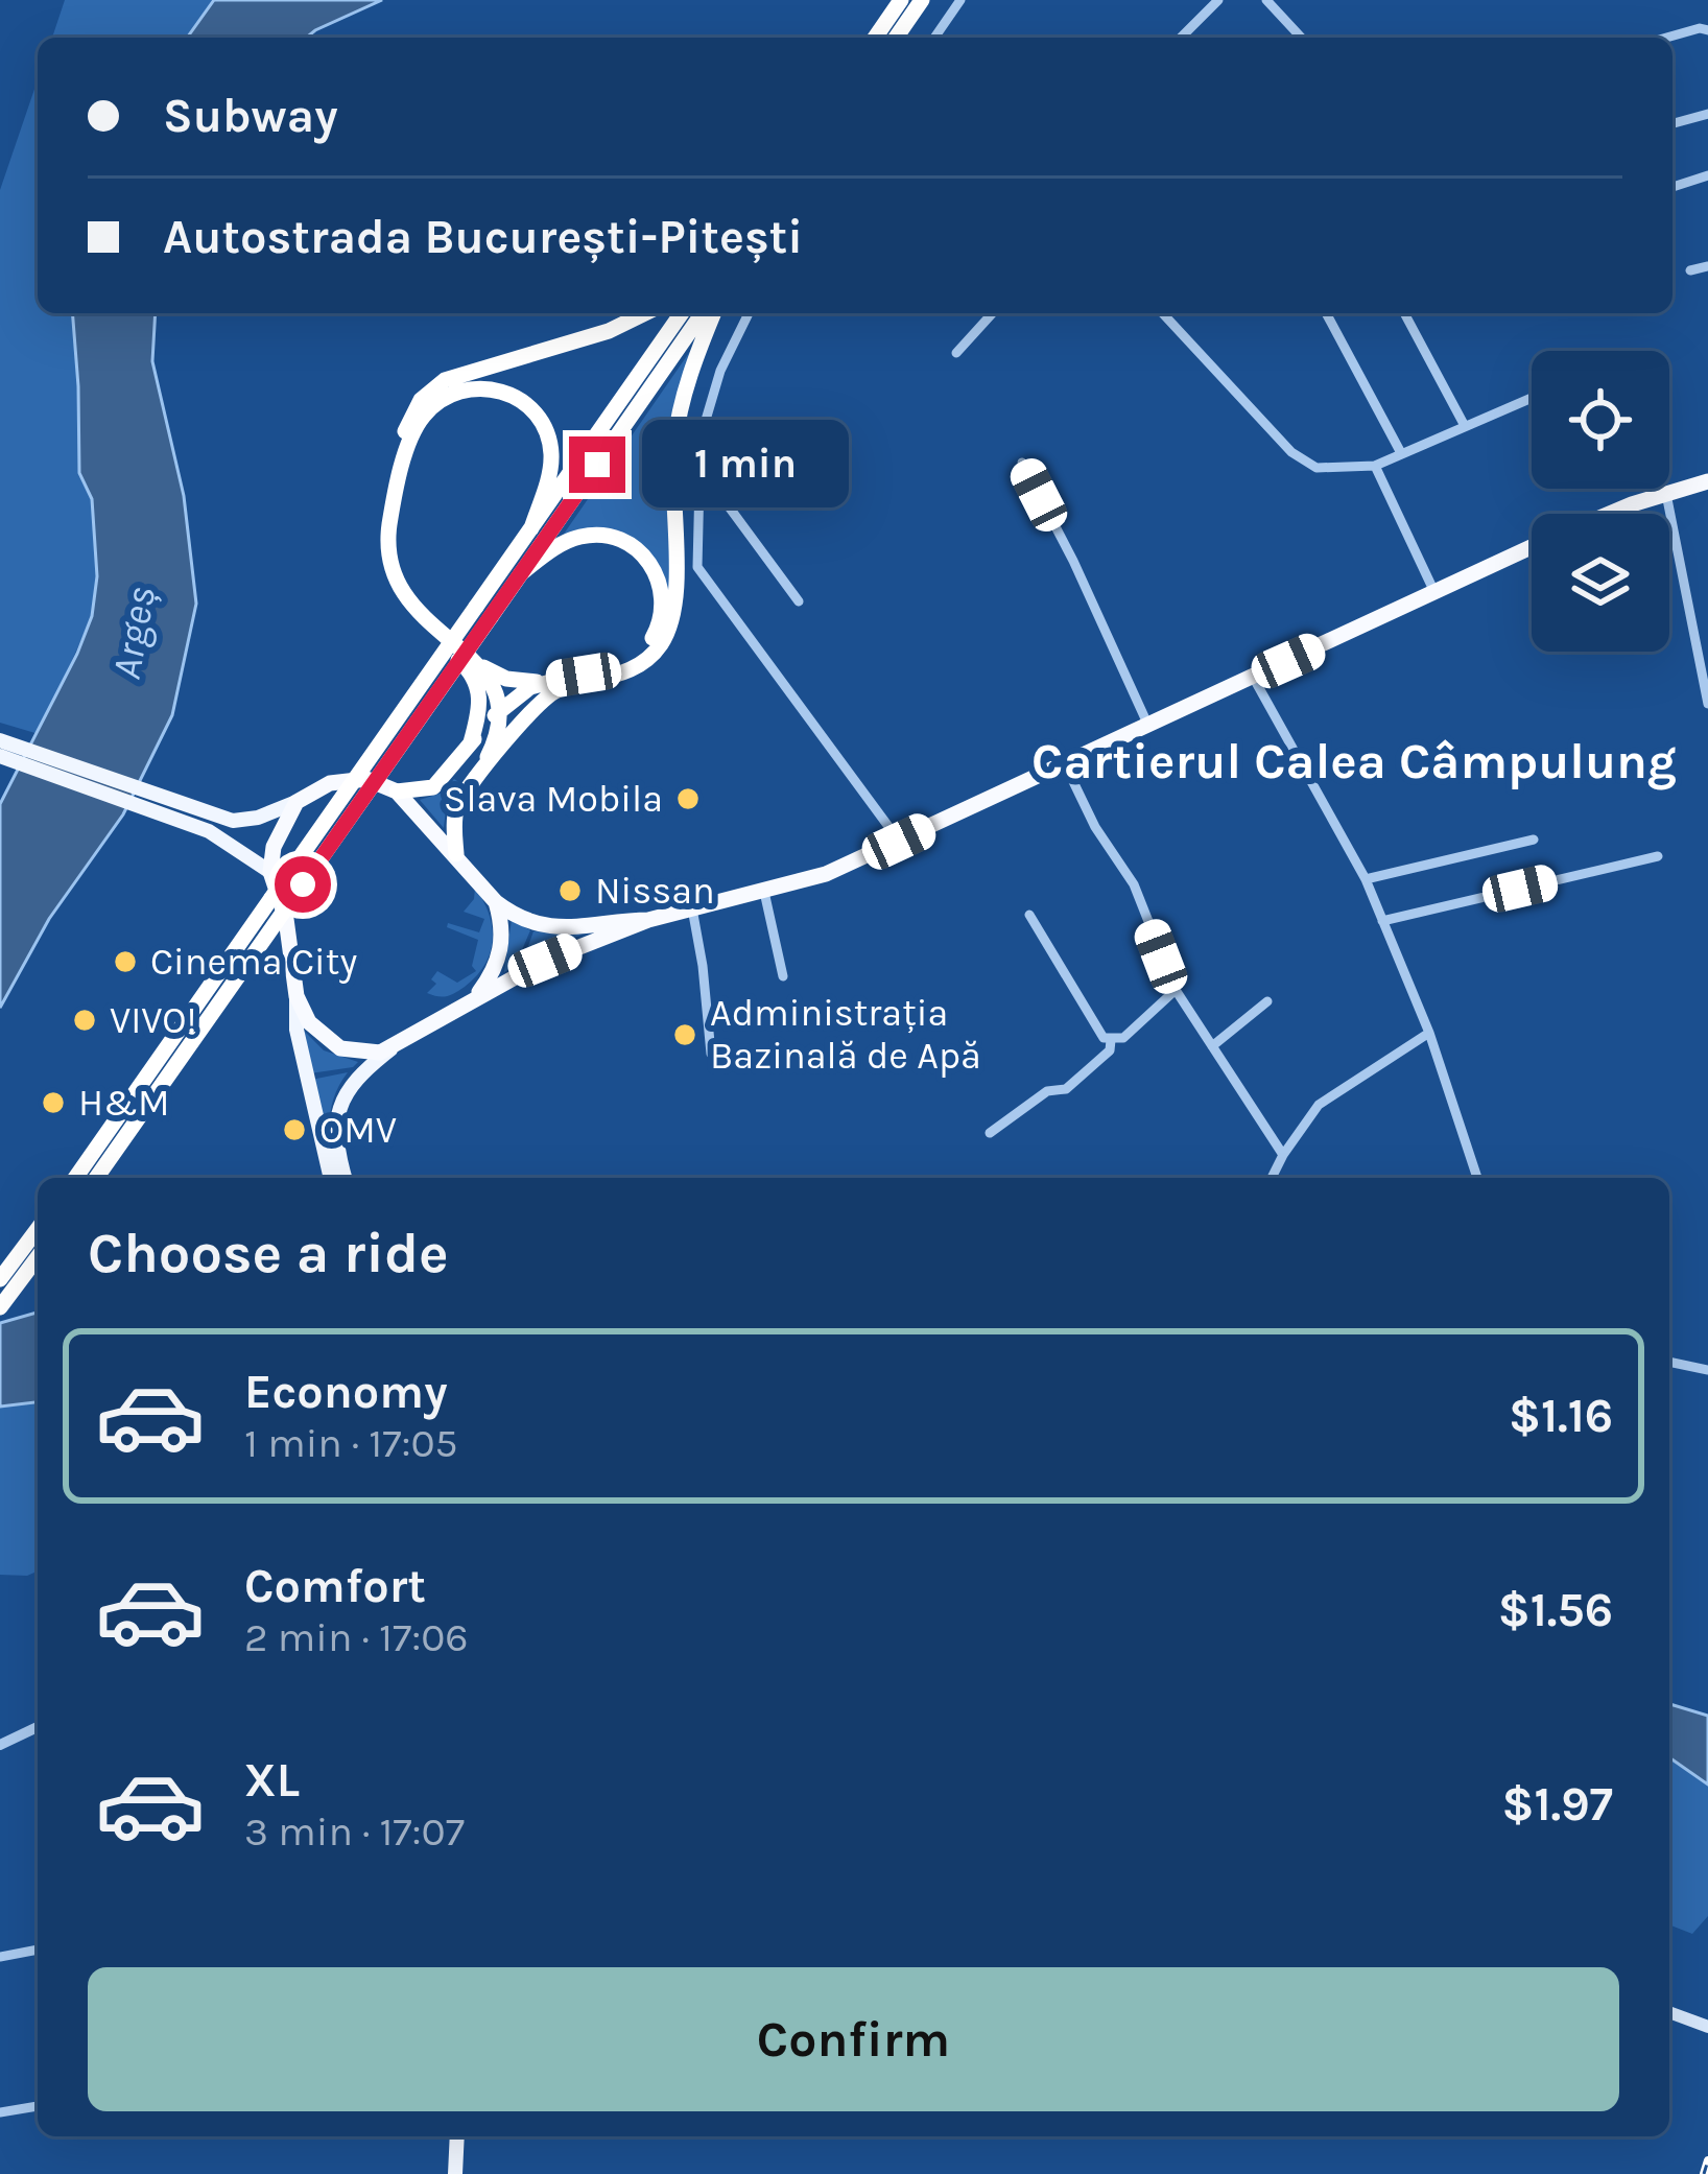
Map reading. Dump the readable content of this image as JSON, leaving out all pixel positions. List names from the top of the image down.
{
  "districts": ["Cartierul Calea Câmpulung"],
  "water": ["Argeș"],
  "places": [
    "Slava Mobila",
    "Nissan",
    "Cinema City",
    "VIVO!",
    "Administrația Bazinală de Apă",
    "H&M",
    "OMV"
  ],
  "page": {
    "banner": ["Subway", "Autostrada București-Pitești"],
    "bubble": "1 min",
    "heading": "Choose a ride",
    "list": [
      {
        "name": "Economy",
        "note": "1 min · 17:05",
        "value": "$1.16"
      },
      {
        "name": "Comfort",
        "note": "2 min · 17:06",
        "value": "$1.56"
      },
      {
        "name": "XL",
        "note": "3 min · 17:07",
        "value": "$1.97"
      }
    ],
    "buttons": "Confirm"
  }
}
